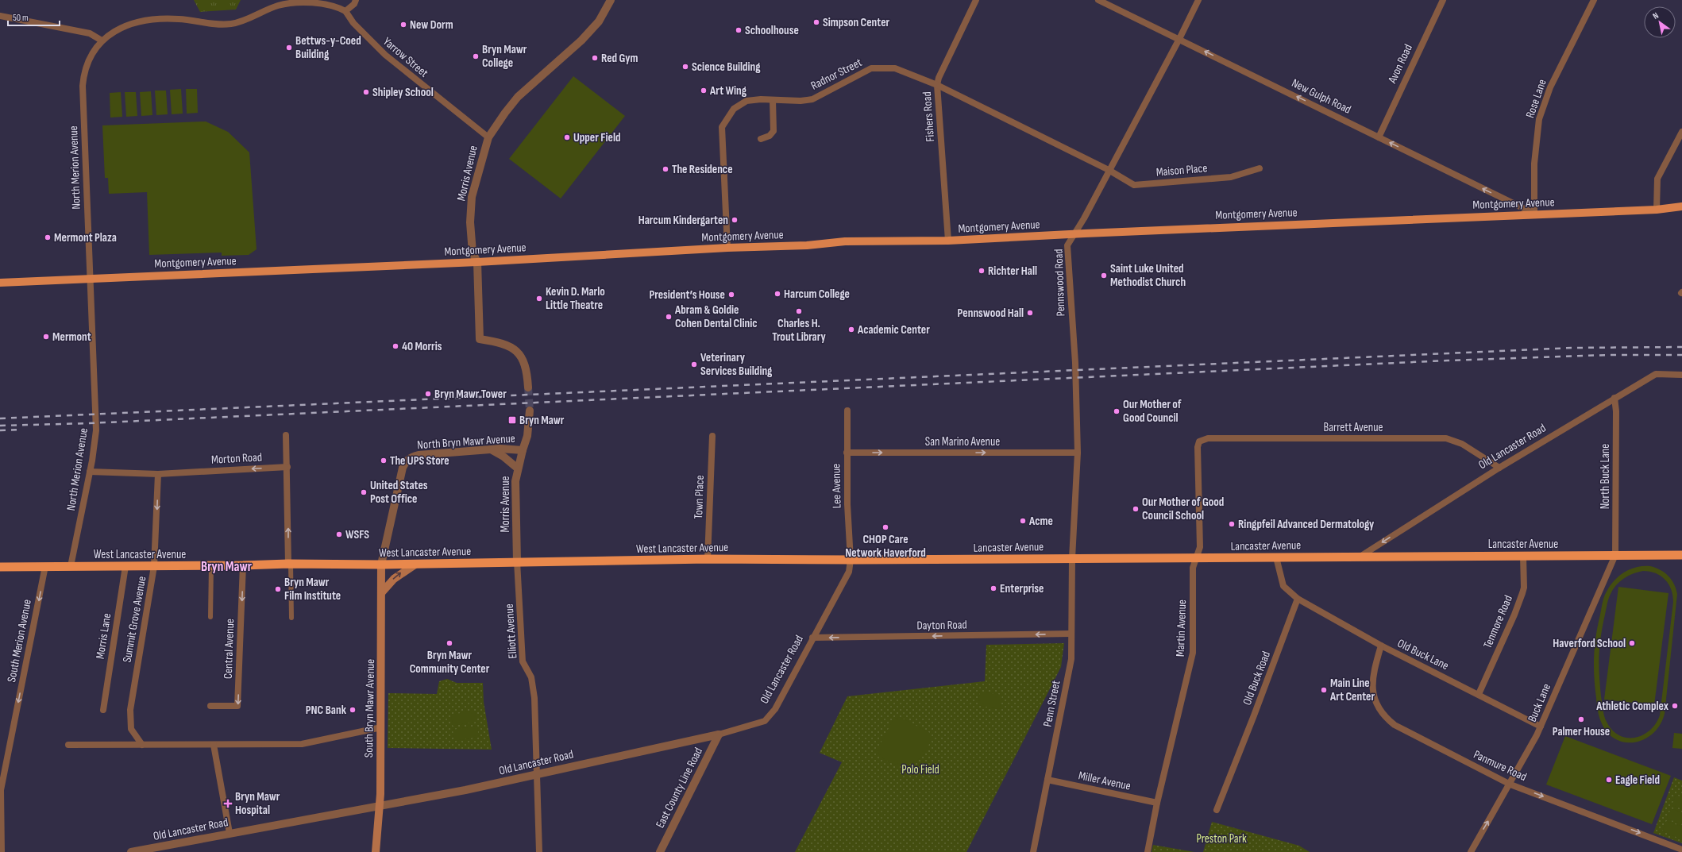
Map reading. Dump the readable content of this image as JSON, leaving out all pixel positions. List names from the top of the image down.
{
  "streets": {
    "highway": ["Lancaster Avenue", "West Lancaster Avenue"],
    "main road": ["Montgomery Avenue", "South Bryn Mawr Avenue"],
    "street": [
      "Yarrow Street",
      "Avon Road",
      "Radnor Street",
      "New Gulph Road",
      "Rose Lane",
      "Fishers Road",
      "North Merion Avenue",
      "Maison Place",
      "Morris Avenue",
      "Pennswood Road",
      "Barrett Avenue",
      "North Bryn Mawr Avenue",
      "San Marino Avenue",
      "Old Lancaster Road",
      "Morton Road",
      "North Buck Lane",
      "Lee Avenue",
      "Town Place",
      "Summit Grove Avenue",
      "Tenmore Road",
      "Dayton Road",
      "Martin Avenue",
      "Elliott Avenue",
      "Morris Lane",
      "South Merion Avenue",
      "Central Avenue",
      "Old Buck Lane",
      "Old Buck Road",
      "Buck Lane",
      "Penn Street",
      "Panmure Road",
      "Miller Avenue",
      "East County Line Road"
    ]
  },
  "crossings": [
    ["Yarrow Street", "North Merion Avenue"],
    ["Yarrow Street", "Morris Avenue"],
    ["Avon Road", "New Gulph Road"],
    ["Radnor Street", "Fishers Road"],
    ["Radnor Street", "Maison Place"],
    ["Radnor Street", "Montgomery Avenue"],
    ["Radnor Street", "Pennswood Road"],
    ["New Gulph Road", "Rose Lane"],
    ["New Gulph Road", "Montgomery Avenue"],
    ["New Gulph Road", "Pennswood Road"],
    ["Rose Lane", "Montgomery Avenue"],
    ["Fishers Road", "Montgomery Avenue"],
    ["North Merion Avenue", "Montgomery Avenue"],
    ["North Merion Avenue", "Morton Road"],
    ["North Merion Avenue", "West Lancaster Avenue"],
    ["Maison Place", "Pennswood Road"],
    ["Morris Avenue", "Montgomery Avenue"],
    ["Morris Avenue", "North Bryn Mawr Avenue"],
    ["Morris Avenue", "West Lancaster Avenue"],
    ["Morris Avenue", "Elliott Avenue"],
    ["Montgomery Avenue", "Pennswood Road"],
    ["Pennswood Road", "San Marino Avenue"],
    ["Pennswood Road", "Lancaster Avenue"],
    ["Pennswood Road", "Penn Street"],
    ["Barrett Avenue", "Old Lancaster Road"],
    ["Barrett Avenue", "Martin Avenue"],
    ["North Bryn Mawr Avenue", "West Lancaster Avenue"],
    ["North Bryn Mawr Avenue", "South Bryn Mawr Avenue"],
    ["San Marino Avenue", "Lee Avenue"],
    ["Old Lancaster Road", "North Buck Lane"],
    ["Old Lancaster Road", "Lee Avenue"],
    ["Old Lancaster Road", "Lancaster Avenue"],
    ["Old Lancaster Road", "West Lancaster Avenue"],
    ["Old Lancaster Road", "Dayton Road"],
    ["Old Lancaster Road", "Elliott Avenue"],
    ["Old Lancaster Road", "South Bryn Mawr Avenue"],
    ["Old Lancaster Road", "East County Line Road"],
    ["Morton Road", "Summit Grove Avenue"],
    ["North Buck Lane", "Lancaster Avenue"],
    ["North Buck Lane", "Buck Lane"],
    ["Lee Avenue", "Lancaster Avenue"],
    ["Lee Avenue", "West Lancaster Avenue"],
    ["Town Place", "West Lancaster Avenue"],
    ["Lancaster Avenue", "West Lancaster Avenue"],
    ["Lancaster Avenue", "Tenmore Road"],
    ["Lancaster Avenue", "Martin Avenue"],
    ["Lancaster Avenue", "Buck Lane"],
    ["Lancaster Avenue", "Penn Street"],
    ["West Lancaster Avenue", "Summit Grove Avenue"],
    ["West Lancaster Avenue", "Elliott Avenue"],
    ["West Lancaster Avenue", "Morris Lane"],
    ["West Lancaster Avenue", "South Merion Avenue"],
    ["West Lancaster Avenue", "Central Avenue"],
    ["West Lancaster Avenue", "South Bryn Mawr Avenue"],
    ["Tenmore Road", "Old Buck Lane"],
    ["Dayton Road", "Penn Street"],
    ["Martin Avenue", "Miller Avenue"],
    ["Old Buck Lane", "Old Buck Road"],
    ["Old Buck Lane", "Buck Lane"],
    ["Old Buck Lane", "Panmure Road"],
    ["Buck Lane", "Panmure Road"],
    ["Penn Street", "Miller Avenue"]
  ],
  "one_way": [
    "New Gulph Road",
    "San Marino Avenue",
    "Morton Road",
    "Dayton Road",
    "South Merion Avenue",
    "Panmure Road"
  ],
  "districts": ["Bryn Mawr"],
  "parks": ["Polo Field", "Preston Park"],
  "places": {
    "other": [
      "Simpson Center",
      "New Dorm",
      "Schoolhouse",
      "Bettws-y-Coed Building",
      "Bryn Mawr College",
      "Red Gym",
      "Science Building",
      "Art Wing",
      "Shipley School",
      "Upper Field",
      "The Residence",
      "Harcum Kindergarten",
      "Mermont Plaza",
      "Richter Hall",
      "Saint Luke United Methodist Church",
      "Harcum College",
      "President’s House",
      "Kevin D. Marlo Little Theatre",
      "Charles H. Trout Library",
      "Pennswood Hall",
      "Abram & Goldie Cohen Dental Clinic",
      "Academic Center",
      "Mermont",
      "40 Morris",
      "Veterinary Services Building",
      "Bryn Mawr Tower",
      "Our Mother of Good Council",
      "The UPS Store",
      "United States Post Office",
      "Our Mother of Good Council School",
      "Acme",
      "Ringpfeil Advanced Dermatology",
      "CHOP Care Network Haverford",
      "WSFS",
      "Enterprise",
      "Bryn Mawr Film Institute",
      "Bryn Mawr Community Center",
      "Haverford School",
      "Main Line Art Center",
      "Athletic Complex",
      "PNC Bank",
      "Palmer House",
      "Eagle Field"
    ],
    "transit": ["Bryn Mawr"],
    "health": ["Bryn Mawr Hospital"]
  },
  "scale_bar": "50 m",
  "north": "top left"
}
